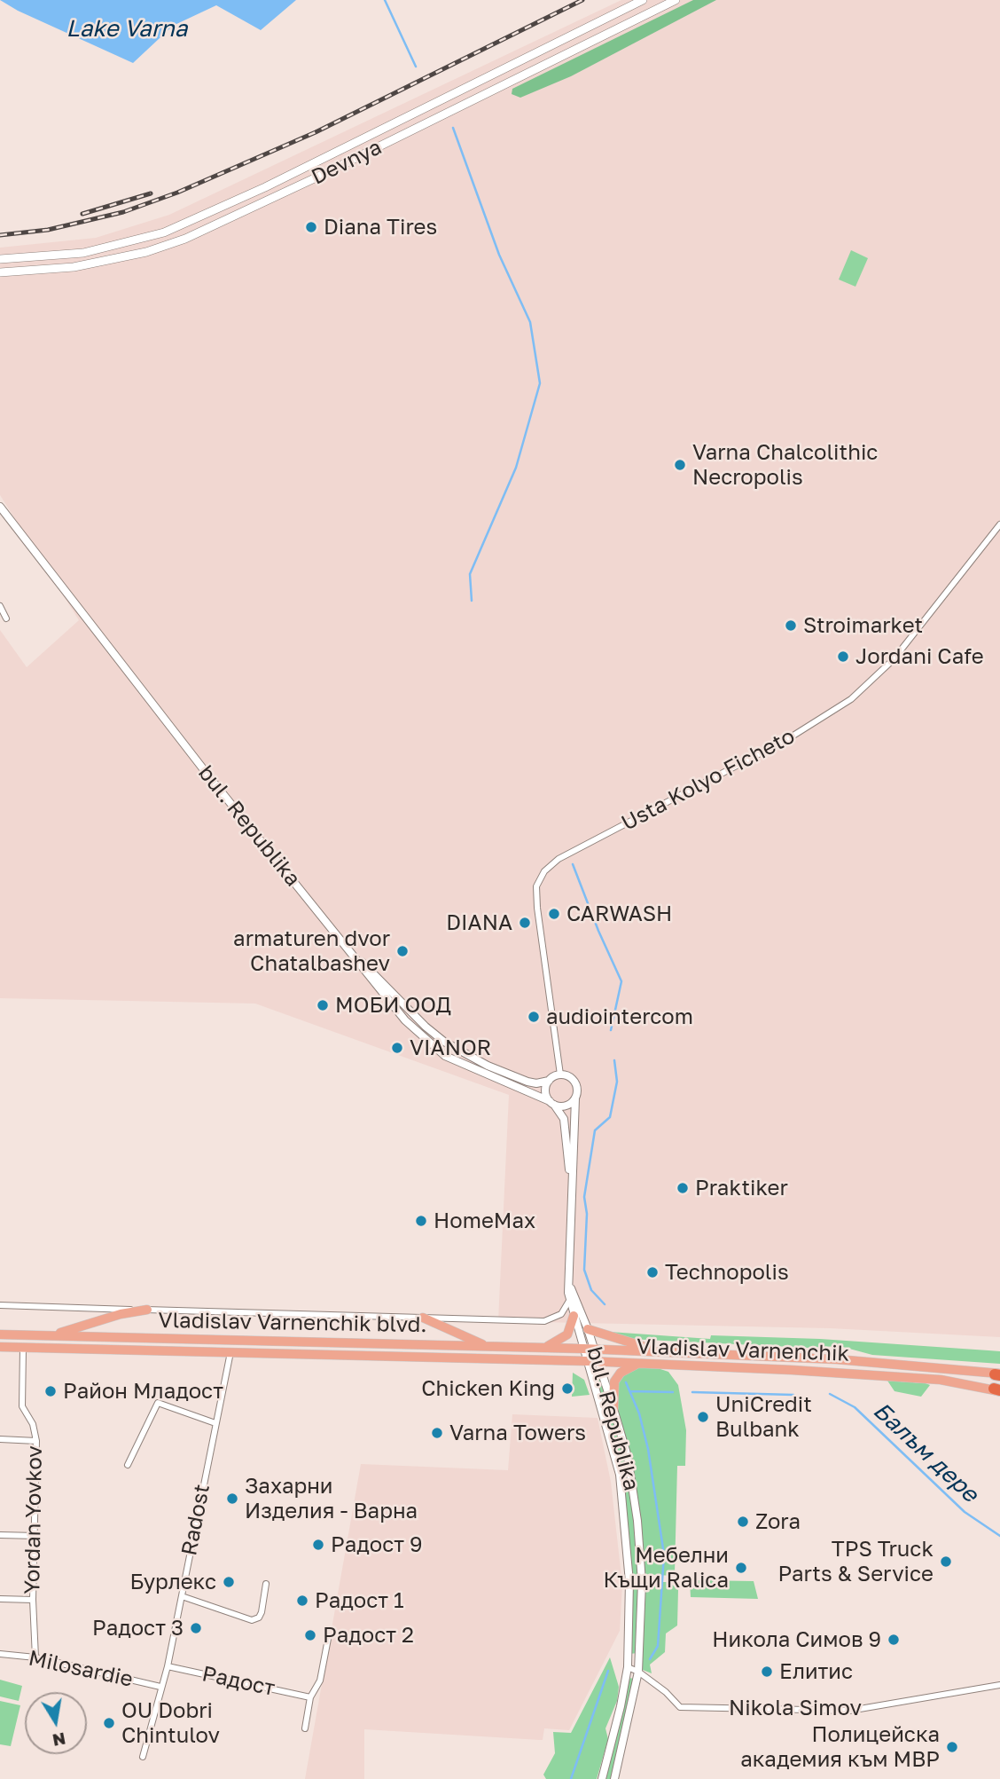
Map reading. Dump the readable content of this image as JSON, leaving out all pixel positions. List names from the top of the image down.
{
  "streets": {
    "main road": ["Devnya", "Vladislav Varnenchik blvd.", "Vladislav Varnenchik"],
    "street": [
      "Usta Kolyo Ficheto",
      "bul. Republika",
      "Yordan Yovkov",
      "Radost",
      "Milosardie",
      "Радост",
      "Nikola Simov"
    ]
  },
  "crossings": [
    ["Usta Kolyo Ficheto", "bul. Republika"],
    ["bul. Republika", "Vladislav Varnenchik blvd."],
    ["bul. Republika", "Vladislav Varnenchik"],
    ["bul. Republika", "Nikola Simov"],
    ["Vladislav Varnenchik blvd.", "Vladislav Varnenchik"],
    ["Vladislav Varnenchik blvd.", "Yordan Yovkov"],
    ["Vladislav Varnenchik blvd.", "Radost"],
    ["Vladislav Varnenchik", "Radost"],
    ["Yordan Yovkov", "Milosardie"],
    ["Radost", "Milosardie"],
    ["Radost", "Радост"]
  ],
  "water": ["Lake Varna", "Балъм дере"],
  "places": [
    "Diana Tires",
    "Varna Chalcolithic Necropolis",
    "Stroimarket",
    "Jordani Cafe",
    "CARWASH",
    "DIANA",
    "armaturen dvor Chatalbashev",
    "МОБИ ООД",
    "audiointercom",
    "VIANOR",
    "Praktiker",
    "HomeMax",
    "Technopolis",
    "Chicken King",
    "Район Младост",
    "UniCredit Bulbank",
    "Varna Towers",
    "Захарни Изделия - Варна",
    "Zora",
    "Радост 9",
    "TPS Truck Parts & Service",
    "Мебелни Къщи Ralica",
    "Бурлекс",
    "Радост 1",
    "Радост 3",
    "Радост 2",
    "Никола Симов 9",
    "Елитис",
    "OU Dobri Chintulov",
    "Полицейска академия към МВР"
  ],
  "north": "bottom"
}
